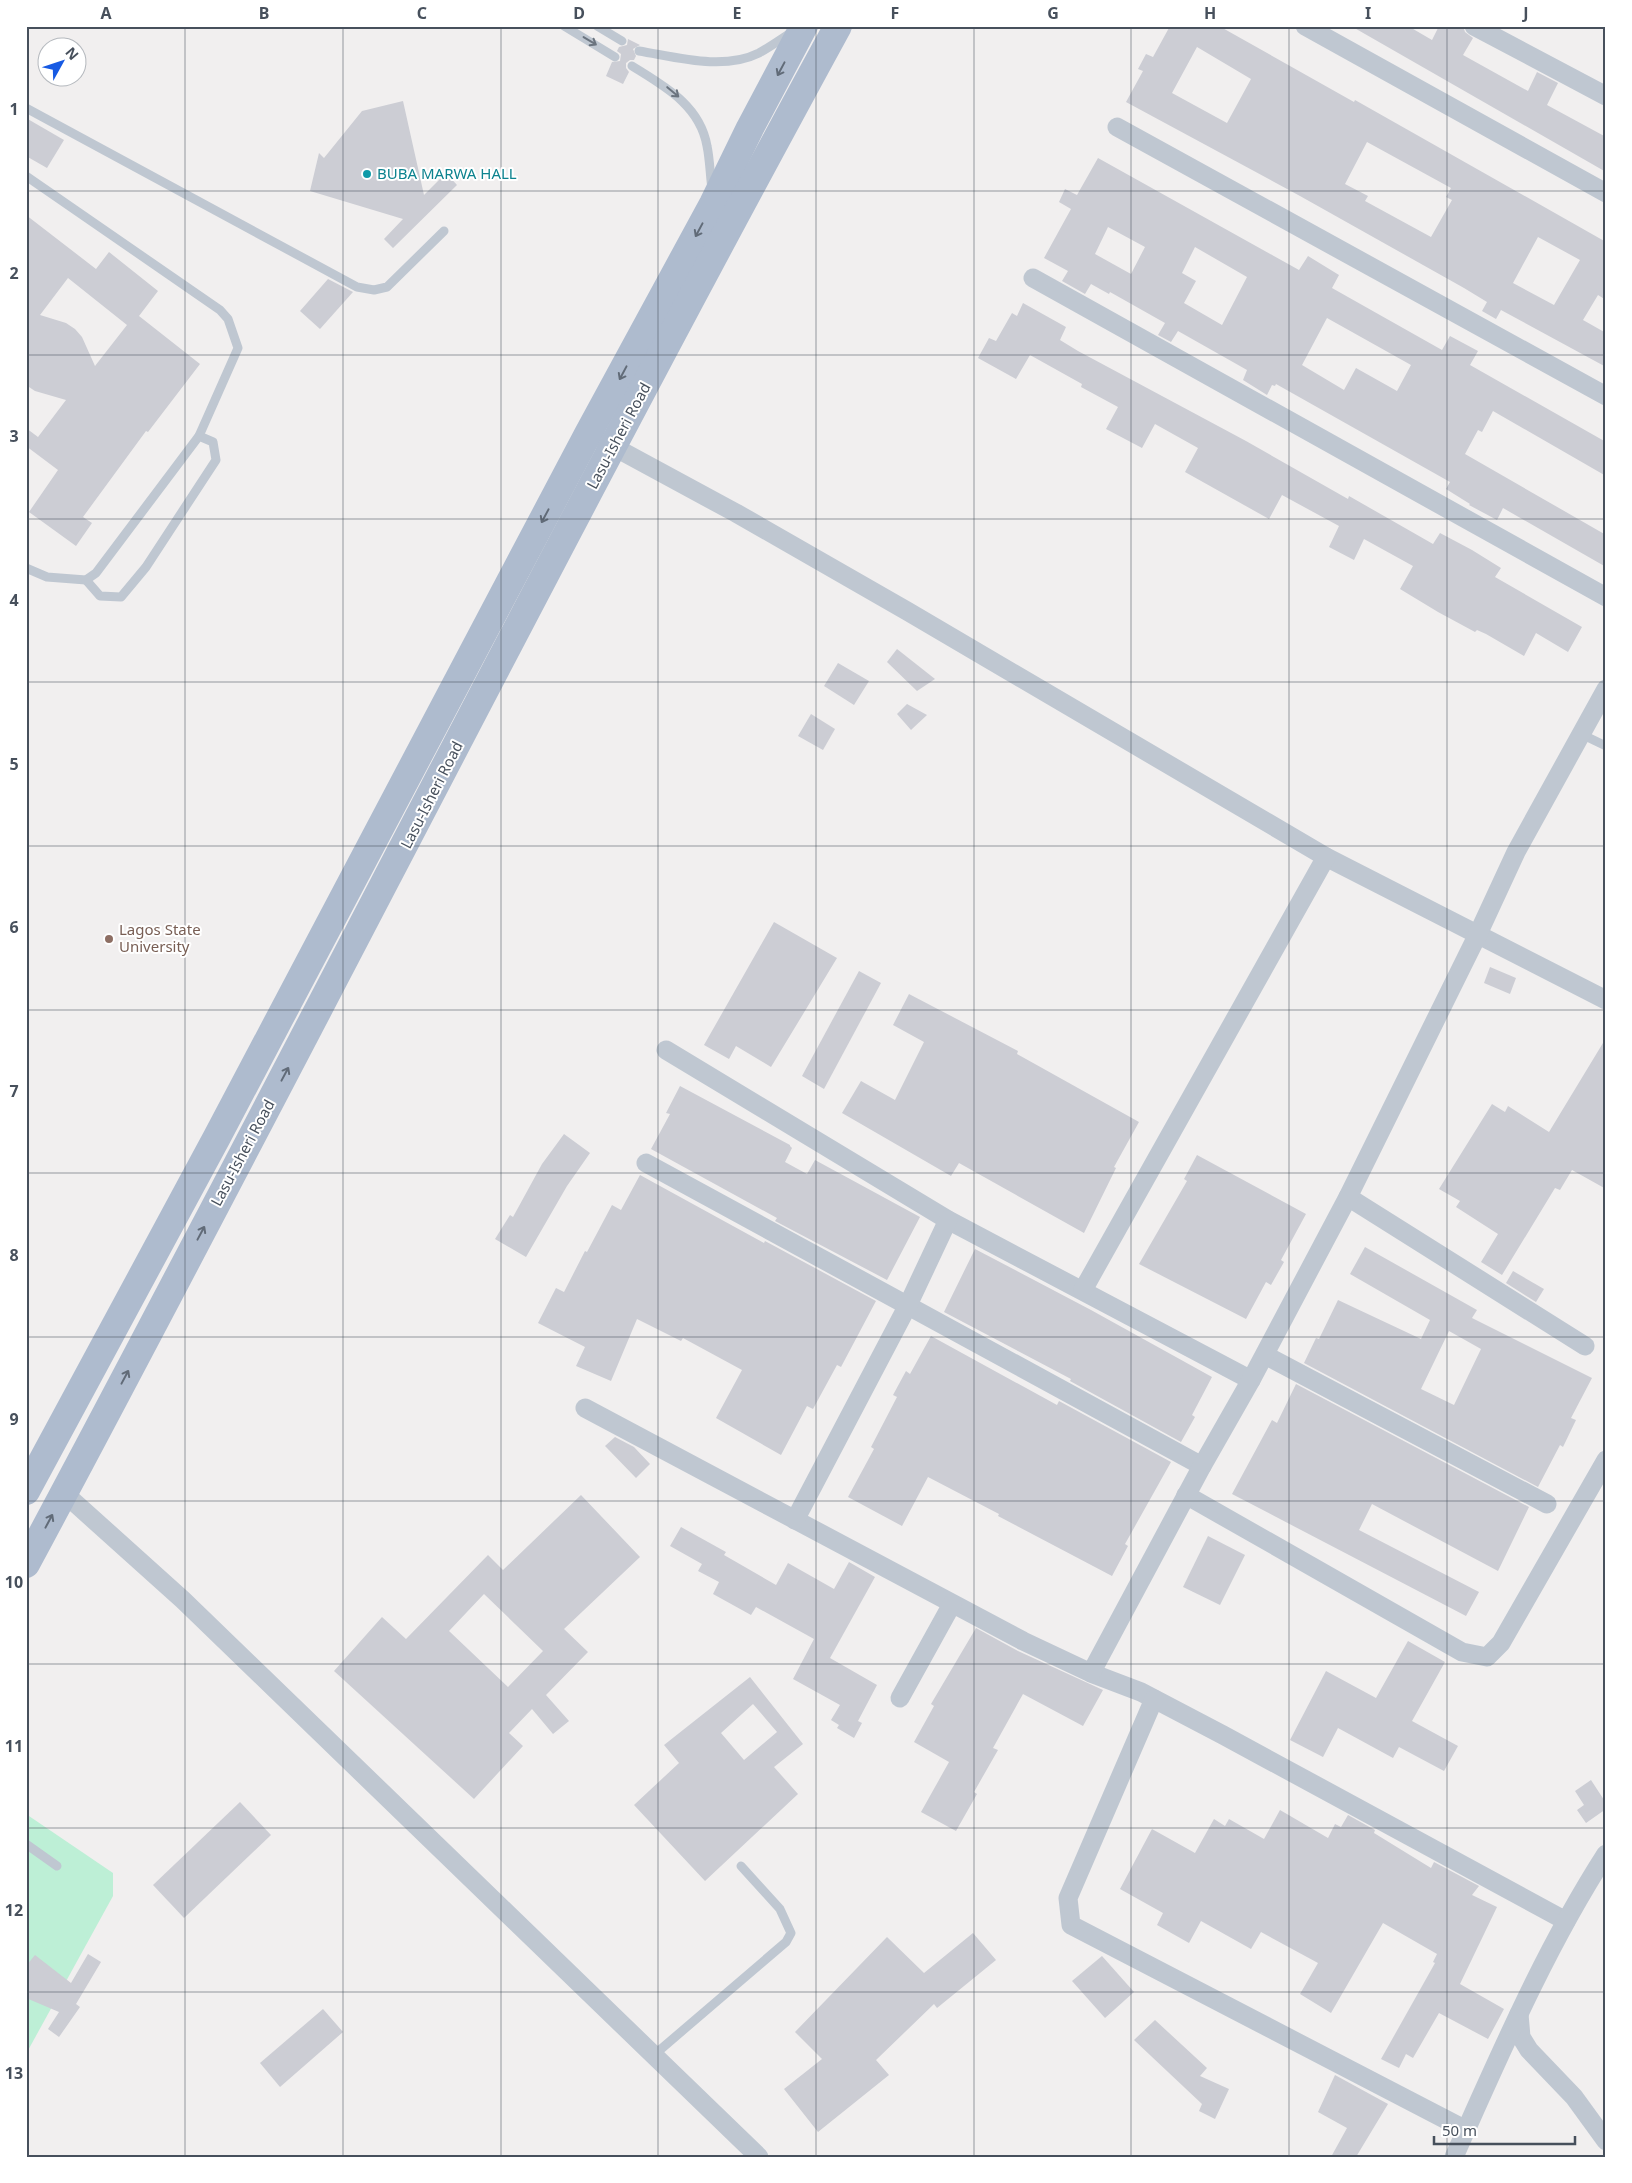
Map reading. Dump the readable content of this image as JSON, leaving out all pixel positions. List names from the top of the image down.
{
  "streets": {
    "main road": ["Lasu-Isheri Road"]
  },
  "places": ["BUBA MARWA HALL", "Lagos State University"],
  "scale_bar": "50 m",
  "north": "top right",
  "grid": {
    "columns": [
      "A",
      "B",
      "C",
      "D",
      "E",
      "F",
      "G",
      "H",
      "I",
      "J"
    ],
    "rows": [
      "1",
      "2",
      "3",
      "4",
      "5",
      "6",
      "7",
      "8",
      "9",
      "10",
      "11",
      "12",
      "13"
    ]
  }
}
